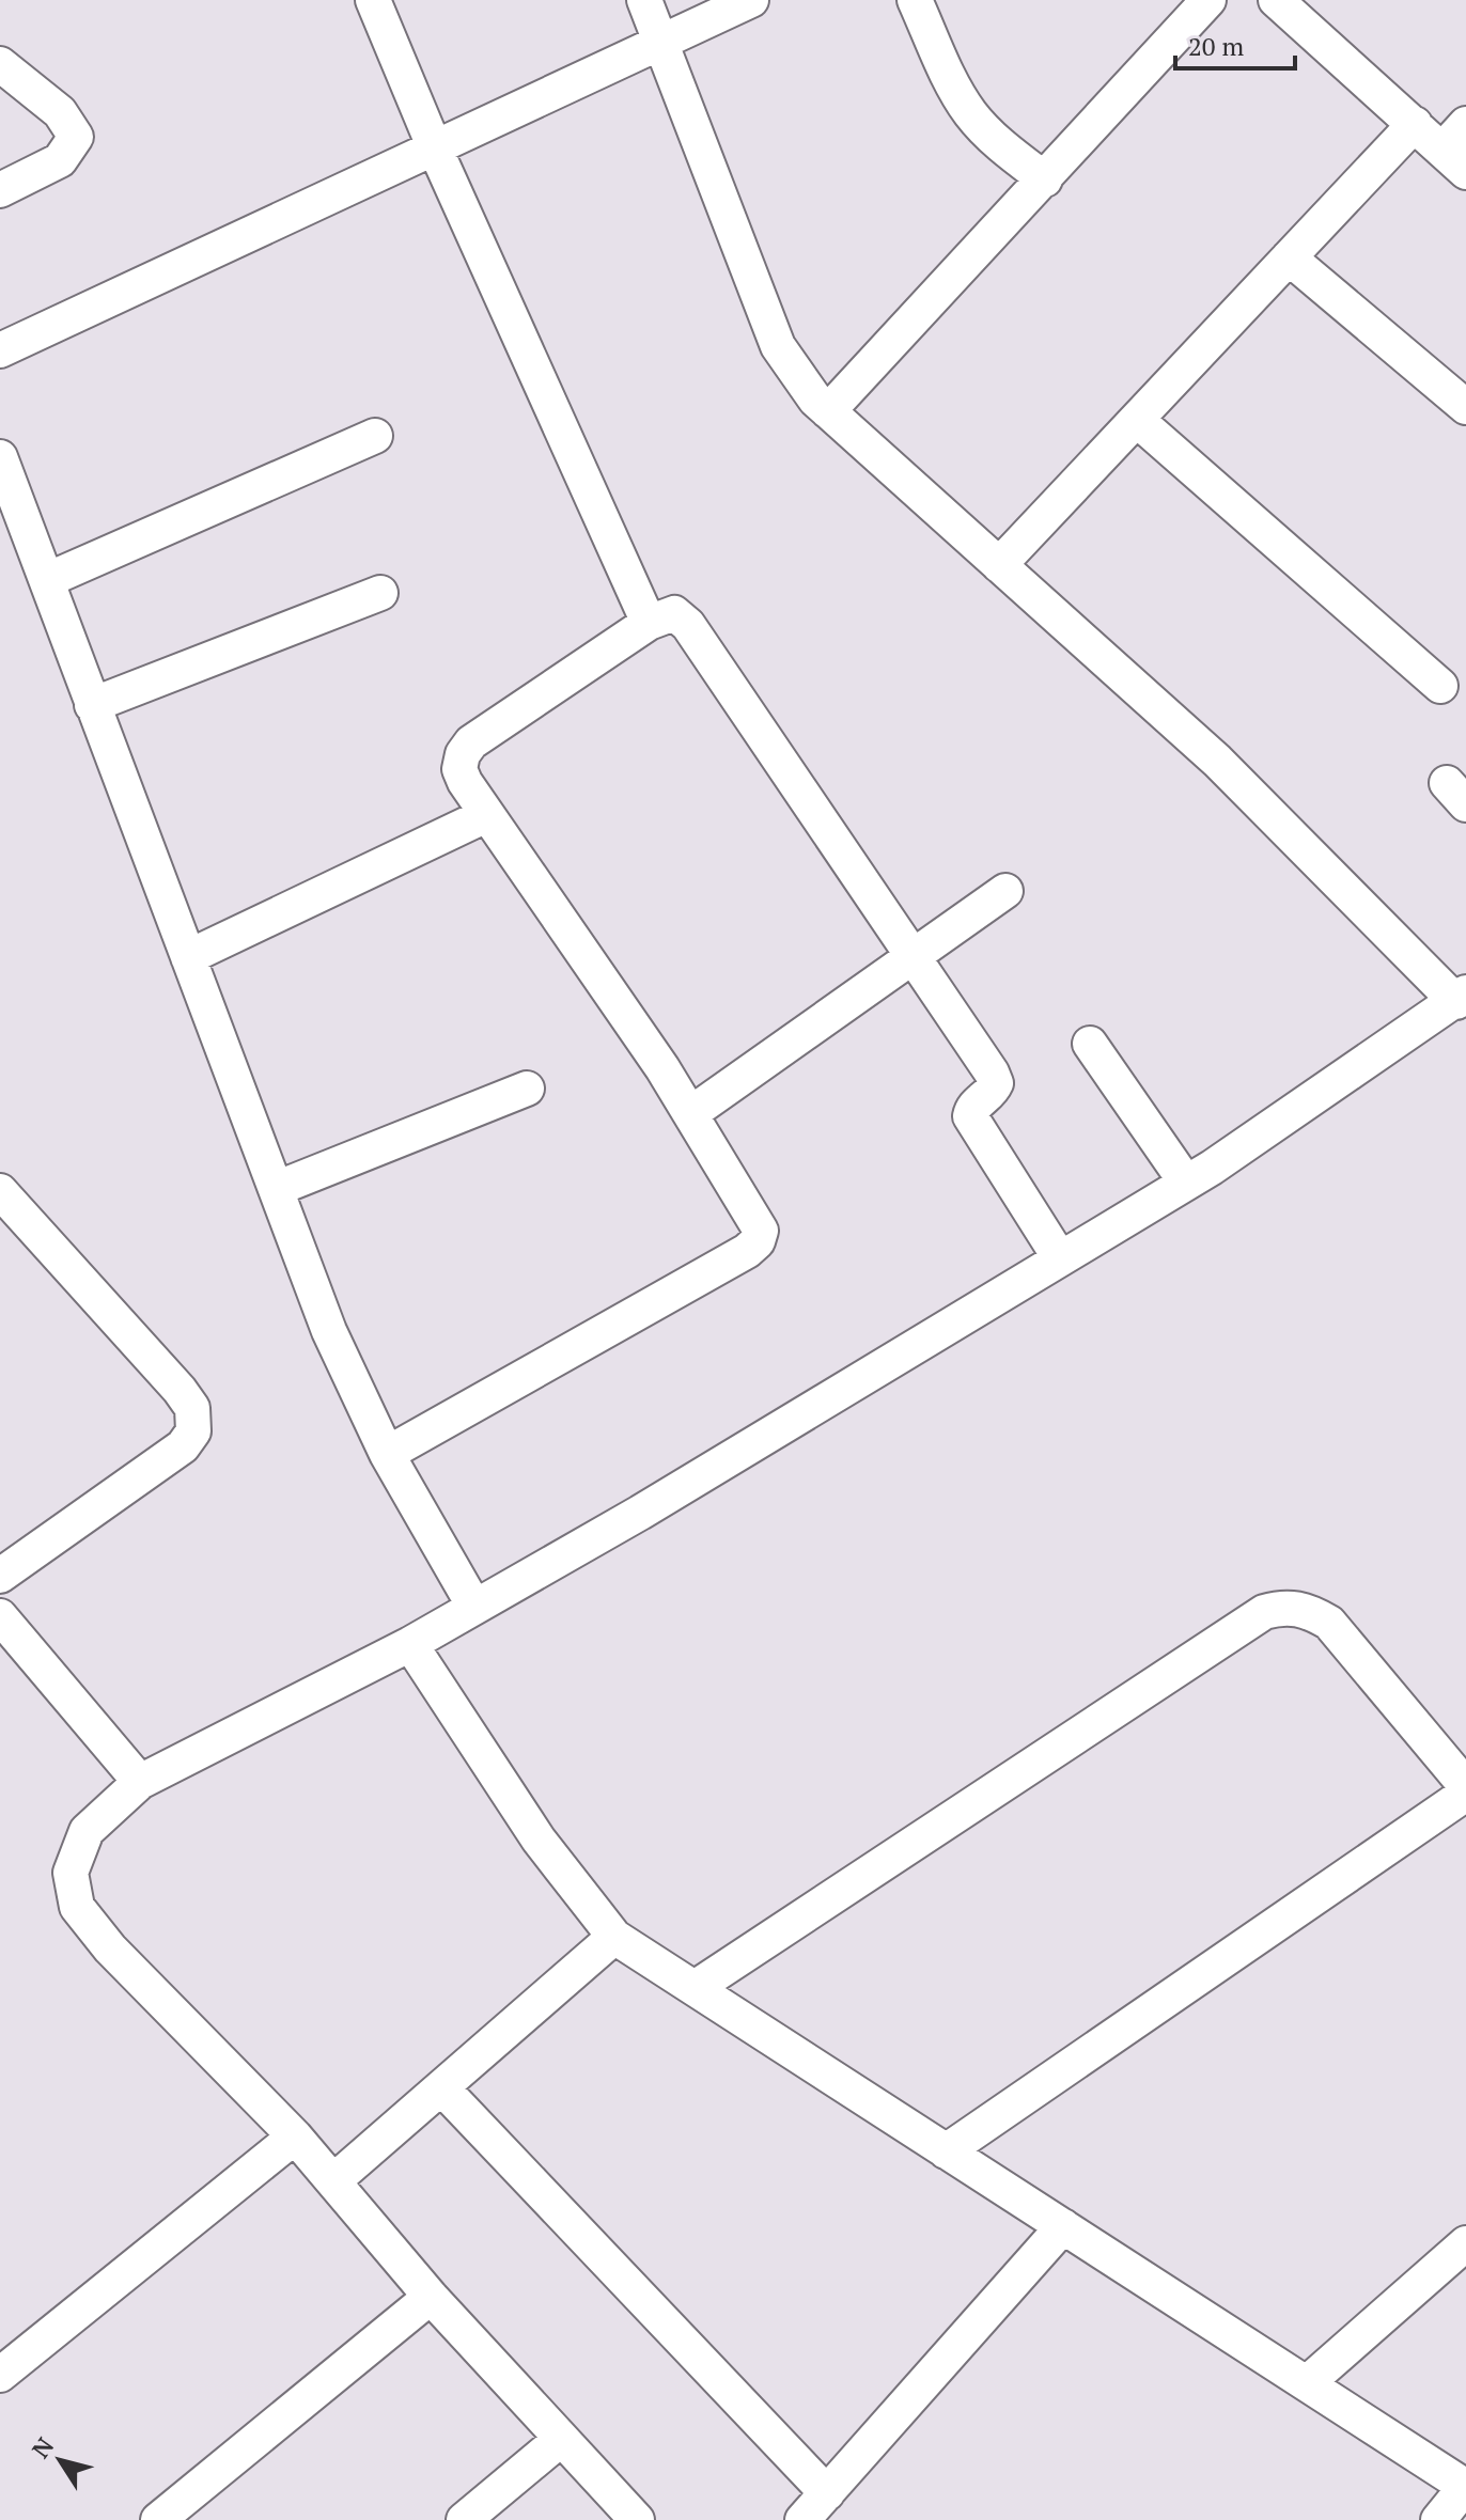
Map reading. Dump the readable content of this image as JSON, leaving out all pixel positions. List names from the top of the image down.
{
  "scale_bar": "20 m",
  "north": "top left"
}
